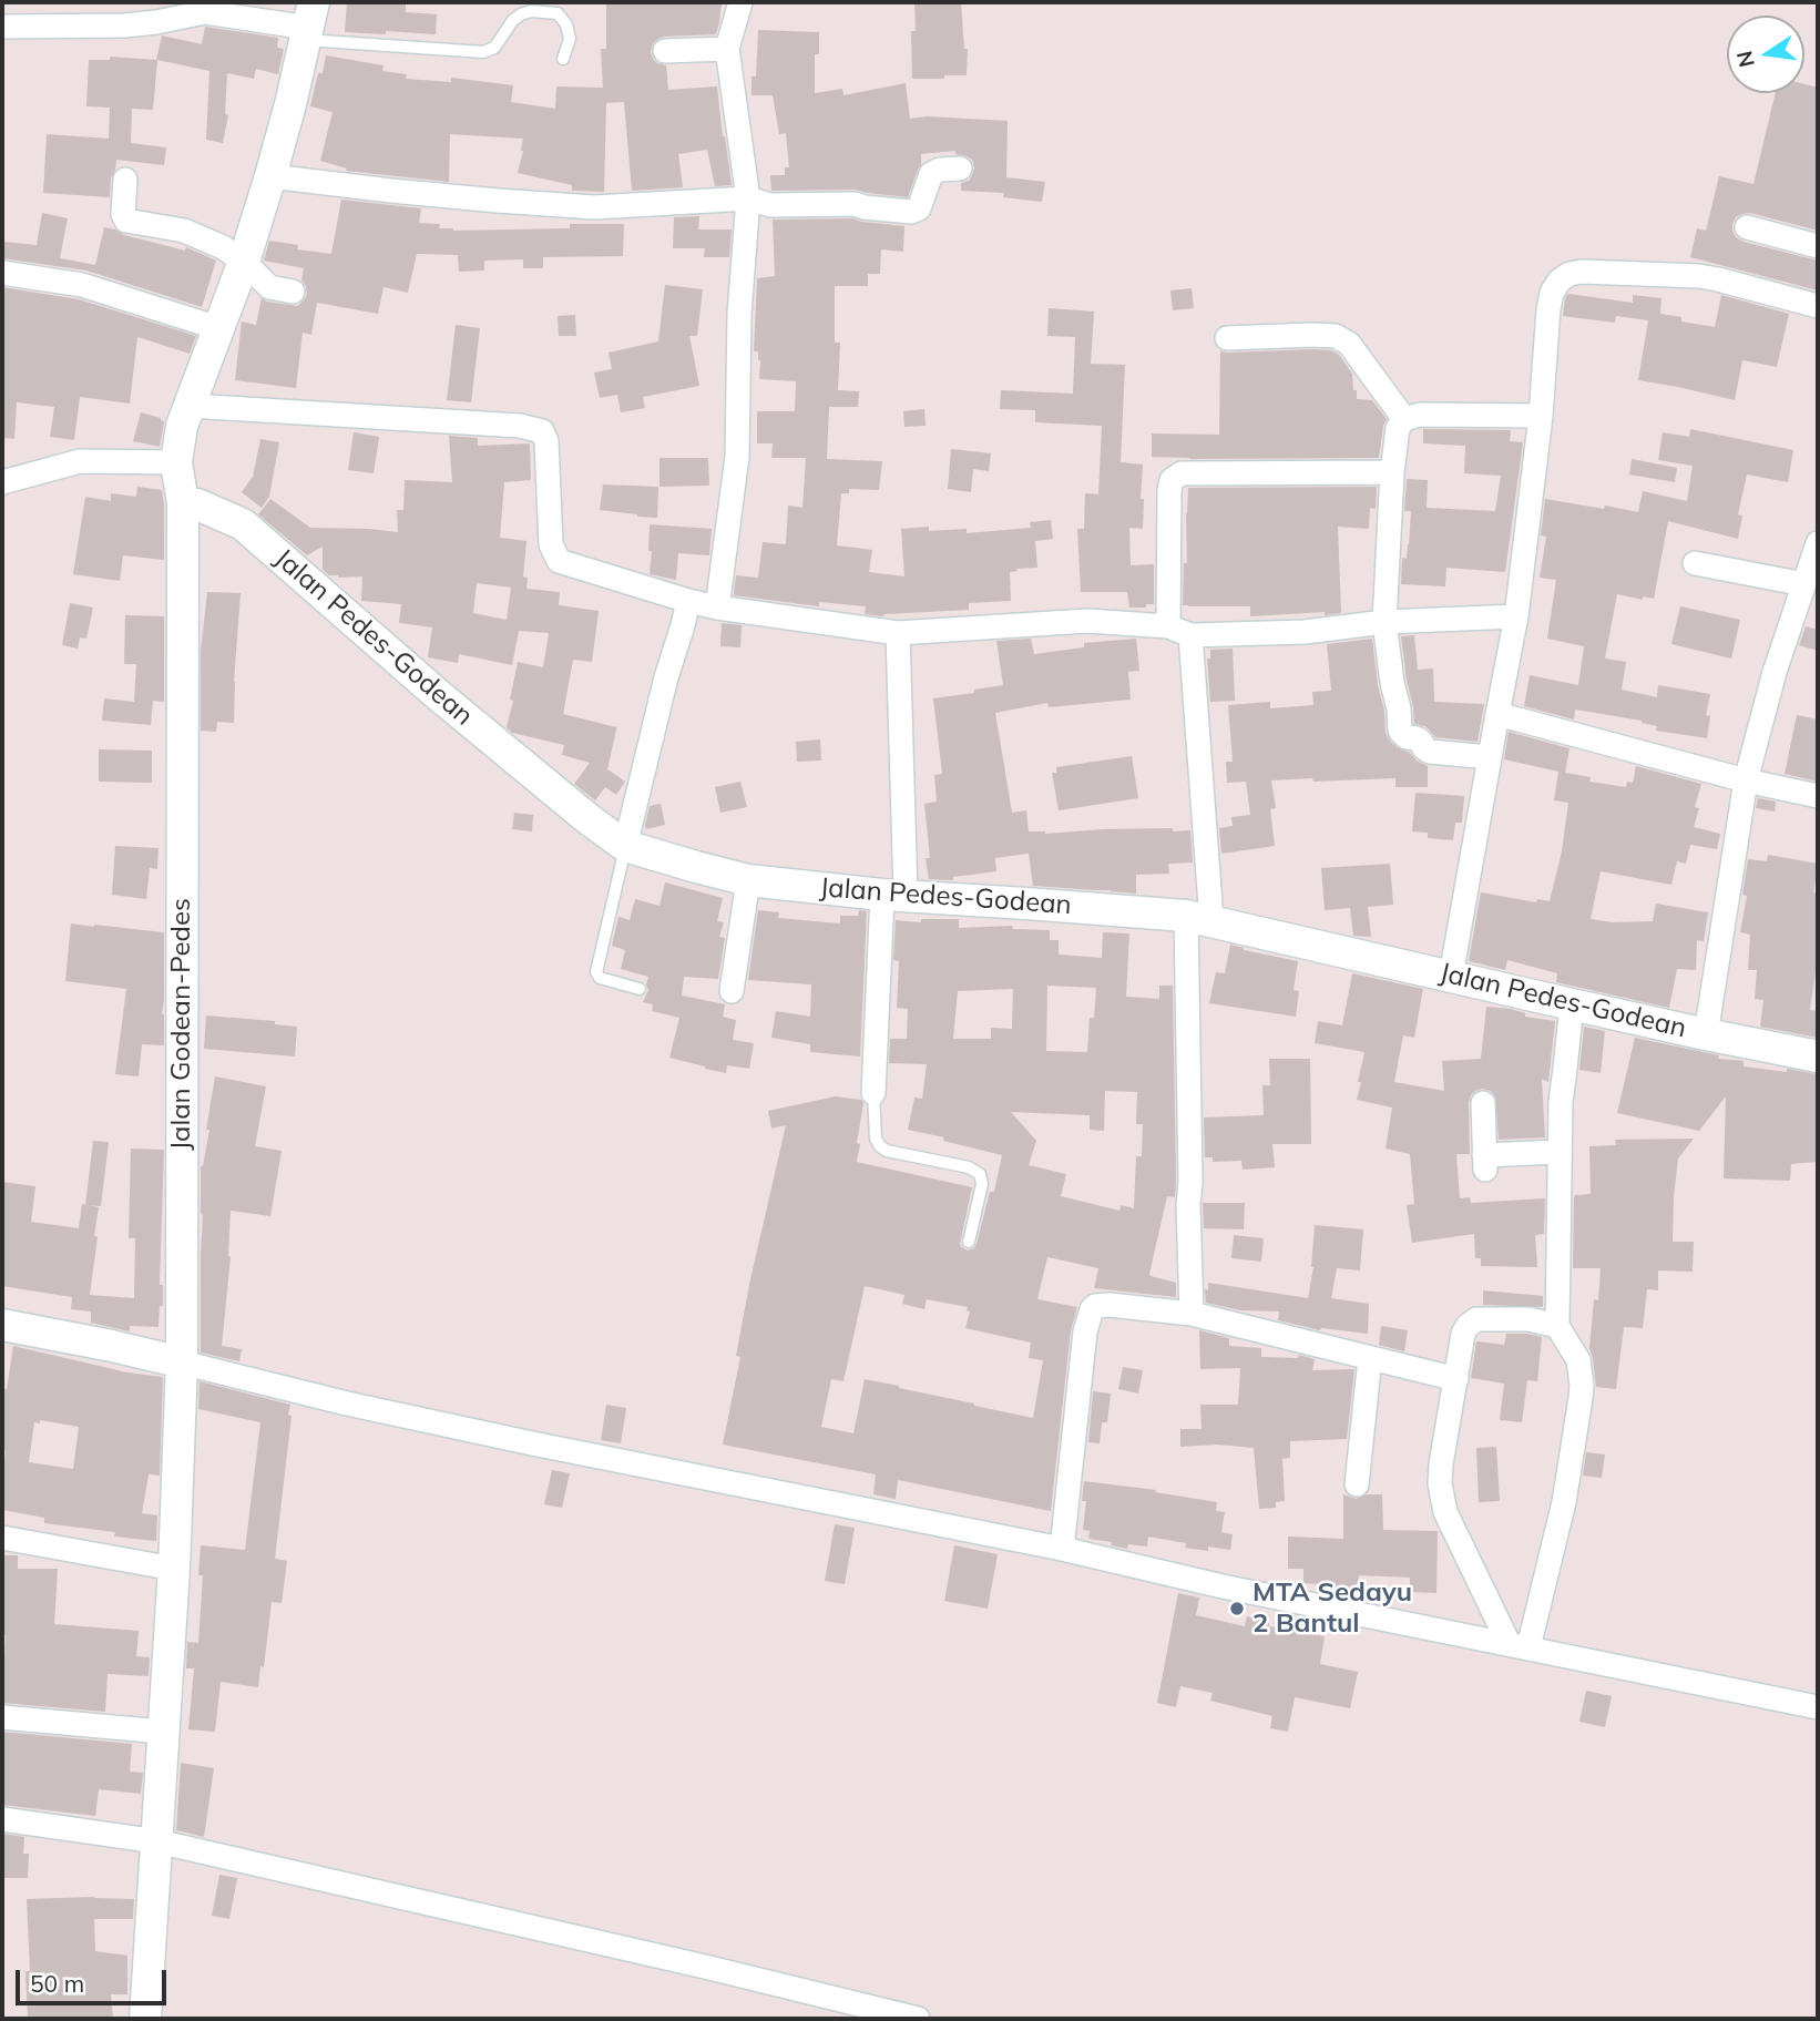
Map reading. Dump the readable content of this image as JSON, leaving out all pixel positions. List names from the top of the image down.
{
  "streets": {
    "street": ["Jalan Pedes-Godean", "Jalan Godean-Pedes"]
  },
  "crossings": [
    ["Jalan Pedes-Godean", "Jalan Godean-Pedes"]
  ],
  "places": ["MTA Sedayu 2 Bantul"],
  "scale_bar": "50 m",
  "north": "left"
}
